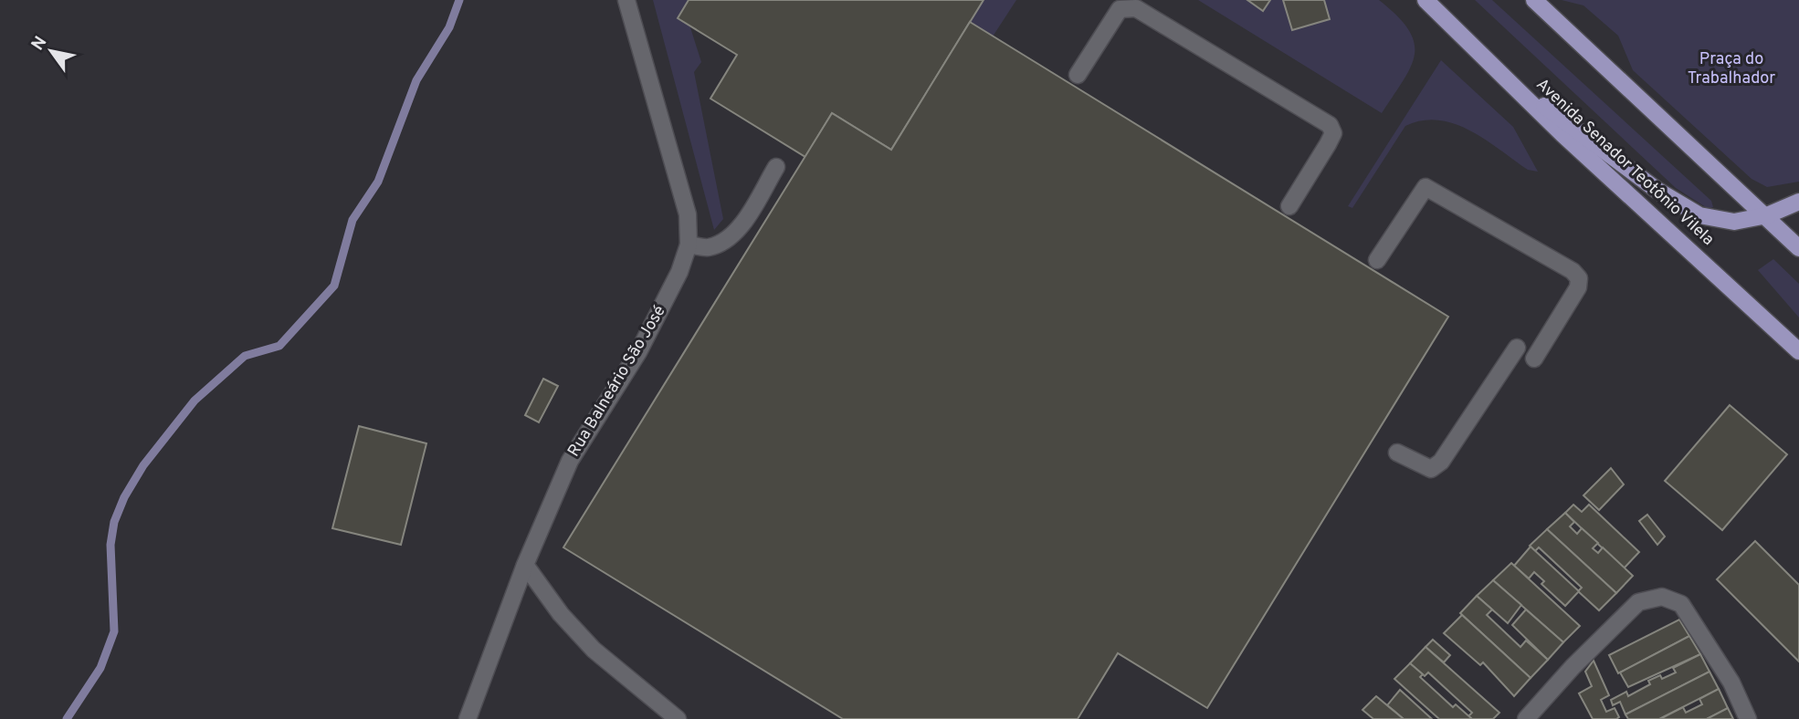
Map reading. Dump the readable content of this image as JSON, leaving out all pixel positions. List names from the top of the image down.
{
  "streets": {
    "main road": ["Avenida Senador Teotônio Vilela"],
    "street": ["Rua Balneário São José"]
  },
  "parks": ["Praça do Trabalhador"],
  "north": "top left"
}
